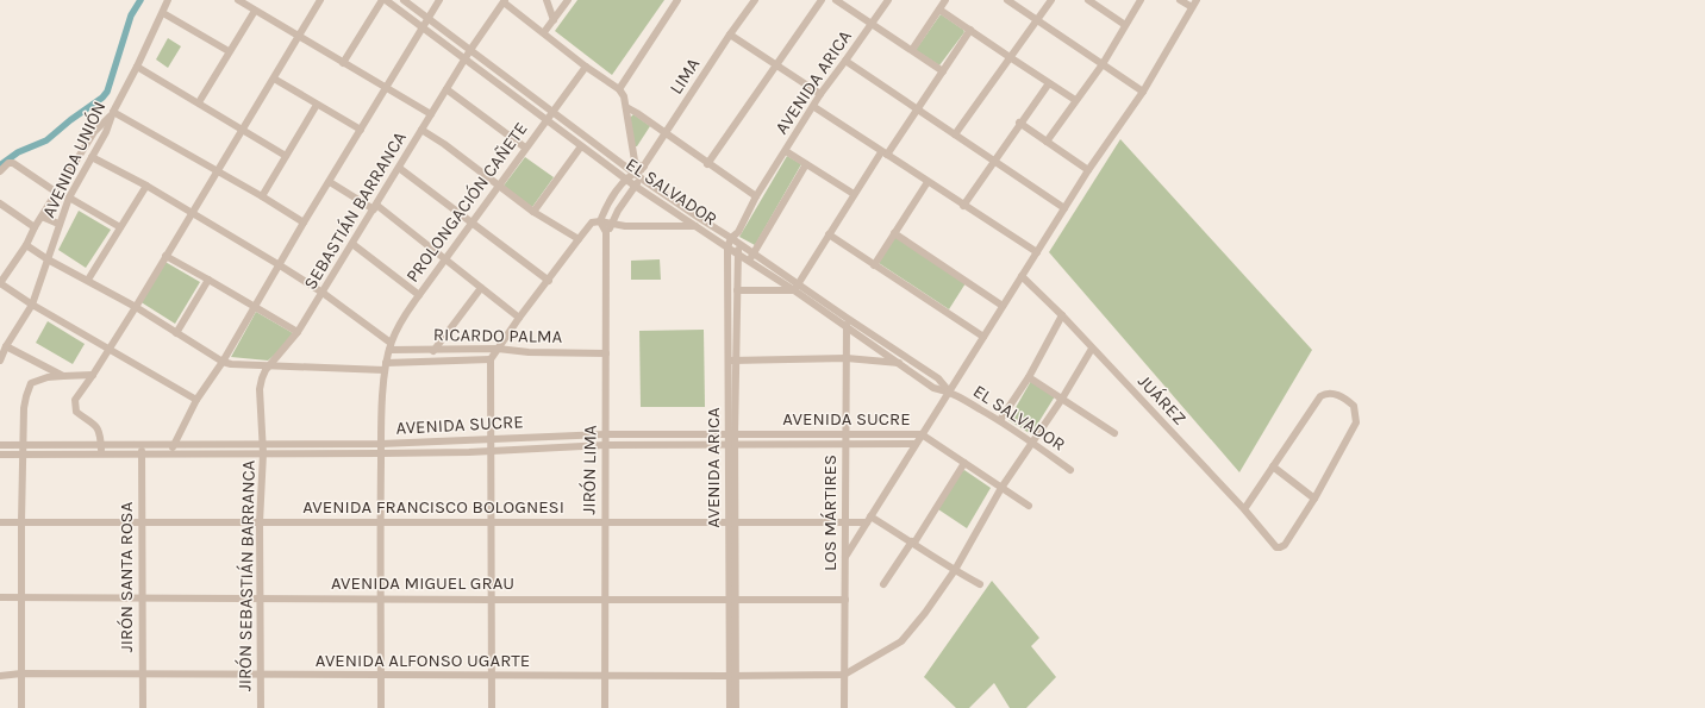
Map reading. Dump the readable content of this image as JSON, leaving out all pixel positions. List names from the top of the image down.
{
  "streets": {
    "street": [
      "LIMA",
      "AVENIDA ARICA",
      "AVENIDA UNIÓN",
      "EL SALVADOR",
      "PROLONGACIÓN CAÑETE",
      "SEBASTIÁN BARRANCA",
      "RICARDO PALMA",
      "JUÁREZ",
      "AVENIDA SUCRE",
      "JIRÓN LIMA",
      "AVENIDA FRANCISCO BOLOGNESI",
      "LOS MÁRTIRES",
      "JIRÓN SEBASTIÁN BARRANCA",
      "JIRÓN SANTA ROSA",
      "AVENIDA MIGUEL GRAU",
      "AVENIDA ALFONSO UGARTE"
    ]
  },
  "crossings": [
    ["LIMA", "EL SALVADOR"],
    ["AVENIDA ARICA", "EL SALVADOR"],
    ["AVENIDA ARICA", "AVENIDA SUCRE"],
    ["AVENIDA ARICA", "AVENIDA FRANCISCO BOLOGNESI"],
    ["AVENIDA ARICA", "AVENIDA MIGUEL GRAU"],
    ["AVENIDA ARICA", "AVENIDA ALFONSO UGARTE"],
    ["EL SALVADOR", "PROLONGACIÓN CAÑETE"],
    ["EL SALVADOR", "SEBASTIÁN BARRANCA"],
    ["EL SALVADOR", "LOS MÁRTIRES"],
    ["PROLONGACIÓN CAÑETE", "RICARDO PALMA"],
    ["PROLONGACIÓN CAÑETE", "AVENIDA SUCRE"],
    ["PROLONGACIÓN CAÑETE", "AVENIDA FRANCISCO BOLOGNESI"],
    ["PROLONGACIÓN CAÑETE", "AVENIDA MIGUEL GRAU"],
    ["PROLONGACIÓN CAÑETE", "AVENIDA ALFONSO UGARTE"],
    ["SEBASTIÁN BARRANCA", "RICARDO PALMA"],
    ["SEBASTIÁN BARRANCA", "AVENIDA SUCRE"],
    ["SEBASTIÁN BARRANCA", "JIRÓN SEBASTIÁN BARRANCA"],
    ["RICARDO PALMA", "JIRÓN LIMA"],
    ["AVENIDA SUCRE", "JIRÓN LIMA"],
    ["AVENIDA SUCRE", "LOS MÁRTIRES"],
    ["AVENIDA SUCRE", "JIRÓN SEBASTIÁN BARRANCA"],
    ["AVENIDA SUCRE", "JIRÓN SANTA ROSA"],
    ["JIRÓN LIMA", "AVENIDA FRANCISCO BOLOGNESI"],
    ["JIRÓN LIMA", "AVENIDA MIGUEL GRAU"],
    ["JIRÓN LIMA", "AVENIDA ALFONSO UGARTE"],
    ["AVENIDA FRANCISCO BOLOGNESI", "LOS MÁRTIRES"],
    ["AVENIDA FRANCISCO BOLOGNESI", "JIRÓN SEBASTIÁN BARRANCA"],
    ["AVENIDA FRANCISCO BOLOGNESI", "JIRÓN SANTA ROSA"],
    ["LOS MÁRTIRES", "AVENIDA MIGUEL GRAU"],
    ["LOS MÁRTIRES", "AVENIDA ALFONSO UGARTE"],
    ["JIRÓN SEBASTIÁN BARRANCA", "AVENIDA MIGUEL GRAU"],
    ["JIRÓN SEBASTIÁN BARRANCA", "AVENIDA ALFONSO UGARTE"],
    ["JIRÓN SANTA ROSA", "AVENIDA MIGUEL GRAU"],
    ["JIRÓN SANTA ROSA", "AVENIDA ALFONSO UGARTE"]
  ]
}
